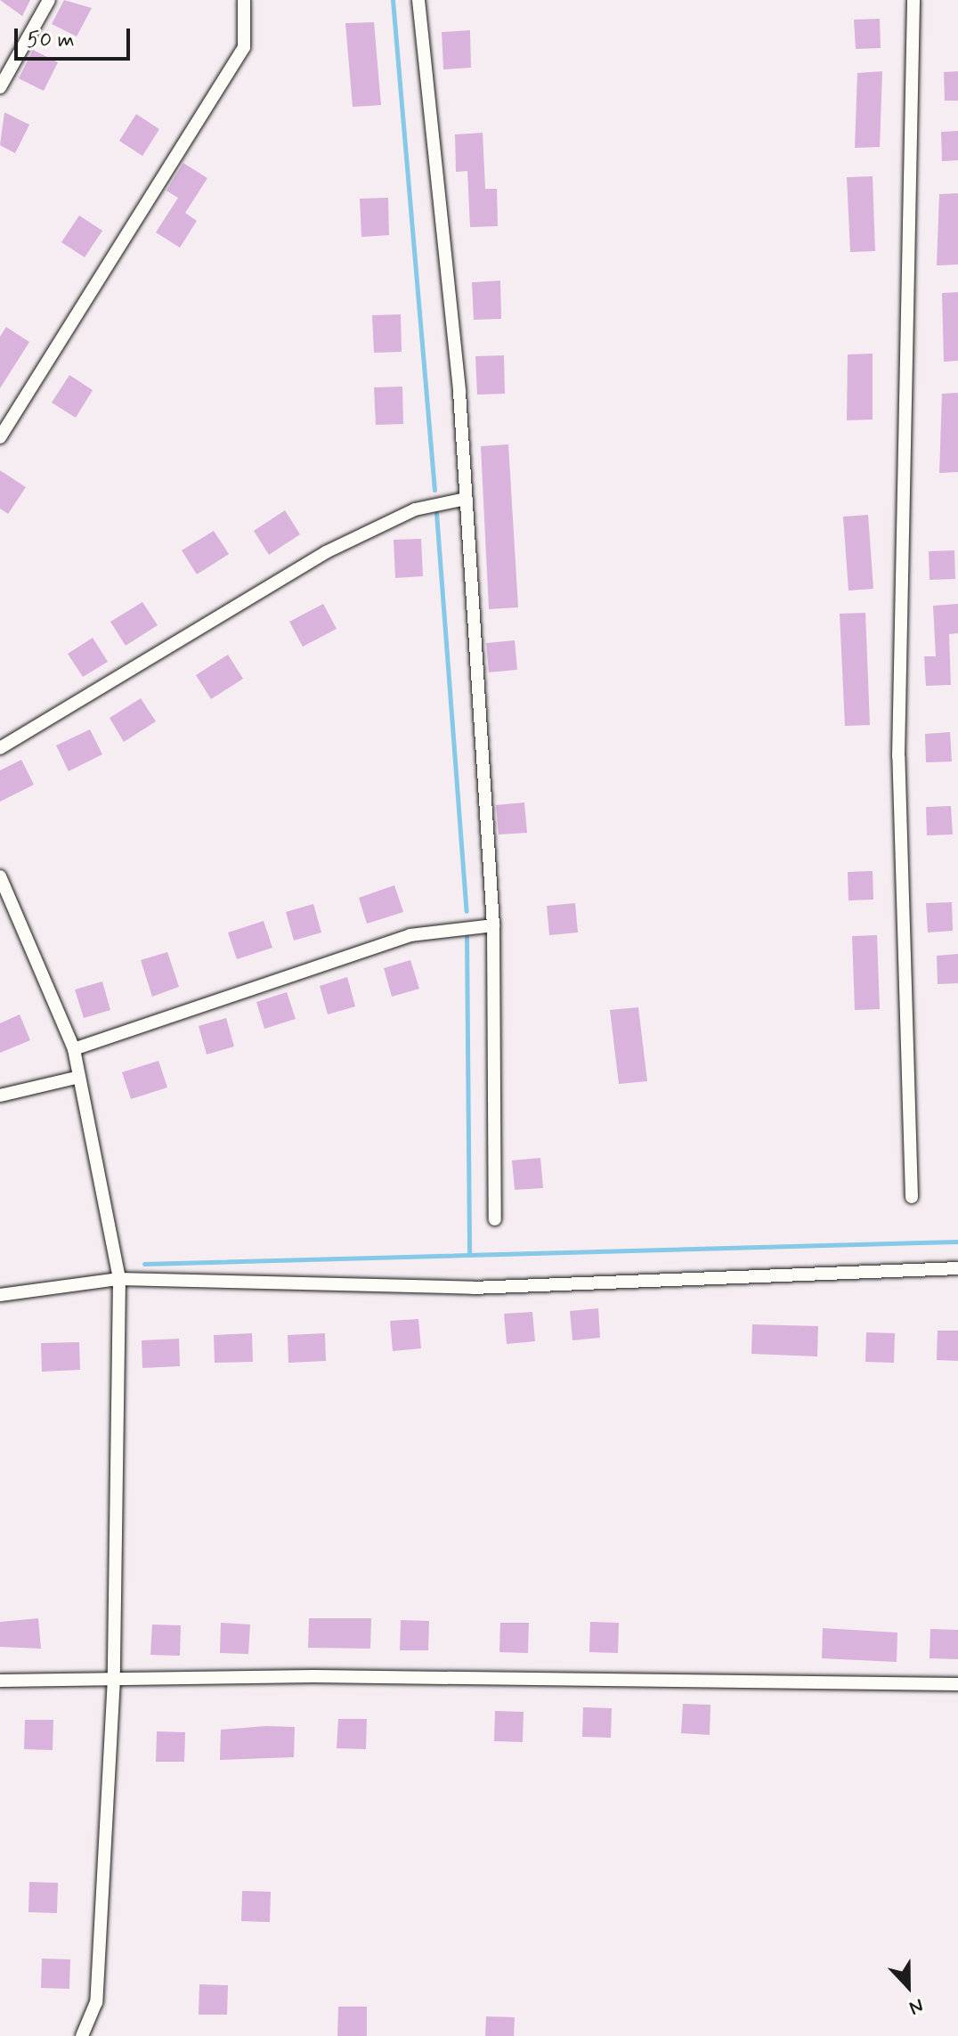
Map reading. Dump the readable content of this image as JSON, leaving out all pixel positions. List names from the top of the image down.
{
  "scale_bar": "50 m",
  "north": "bottom"
}
